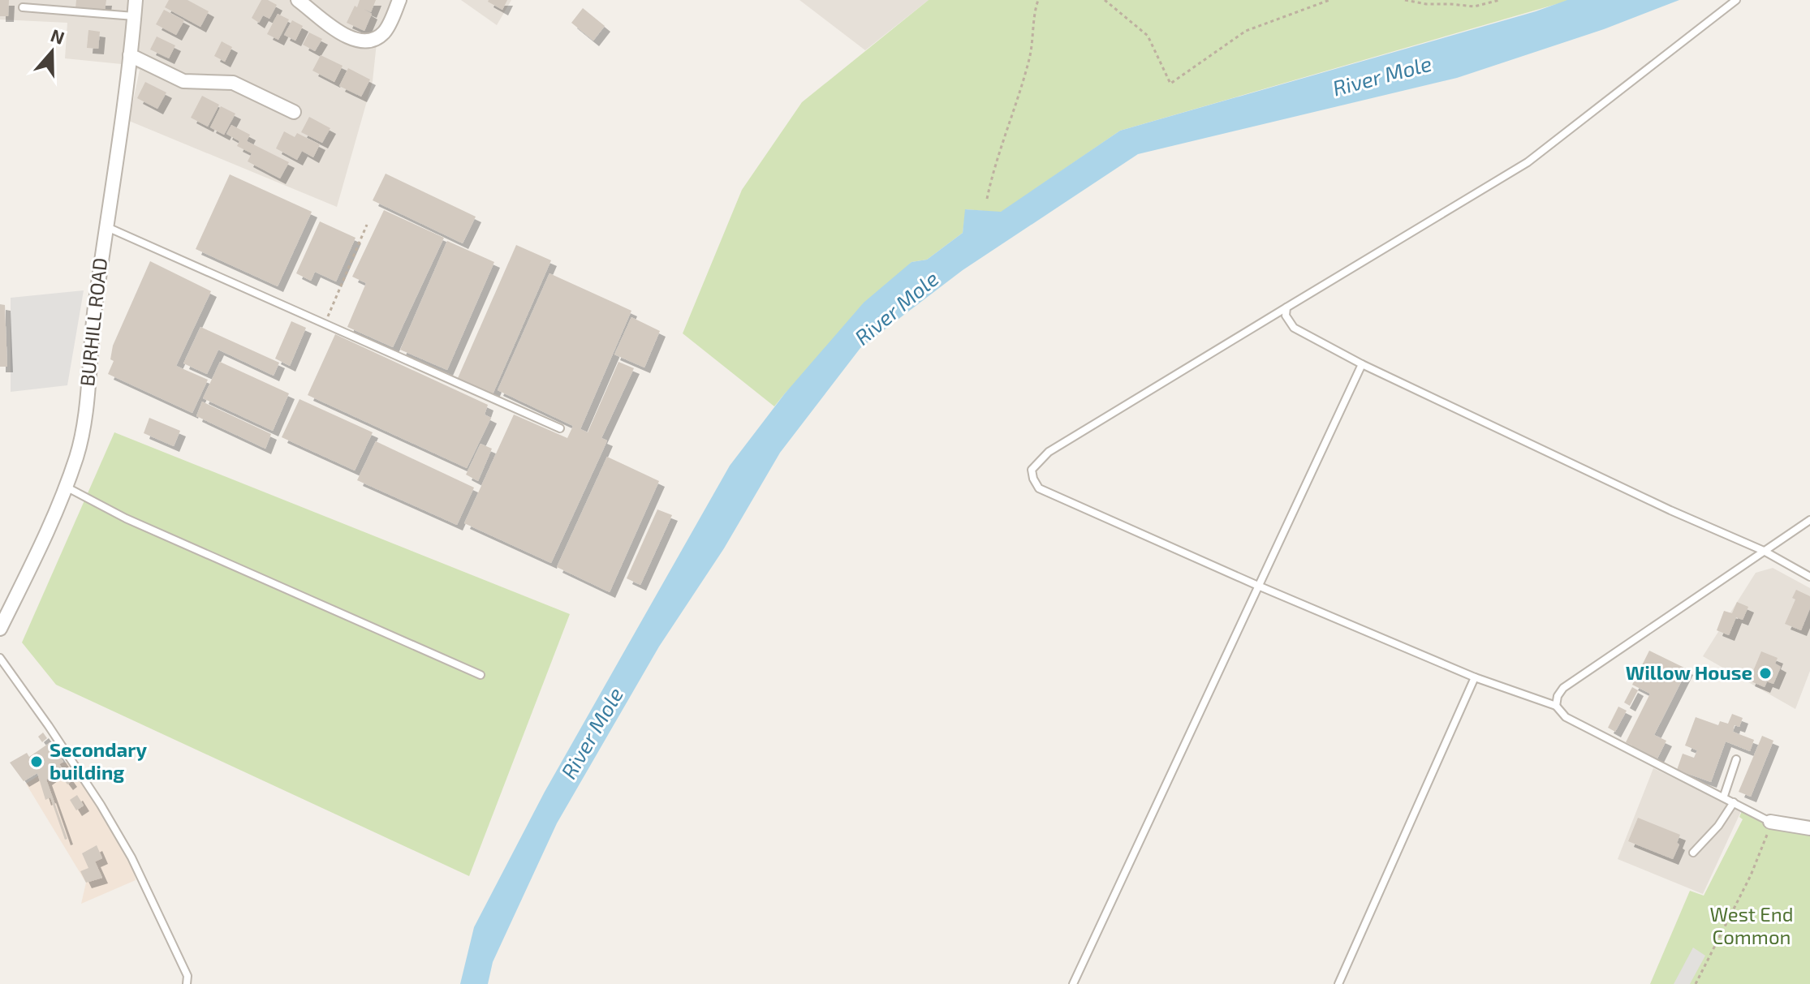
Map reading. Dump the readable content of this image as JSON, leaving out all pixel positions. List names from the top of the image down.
{
  "streets": {
    "street": ["BURHILL ROAD"]
  },
  "water": ["River Mole"],
  "parks": ["West End Common"],
  "places": ["Willow House", "Secondary building"],
  "north": "top"
}
